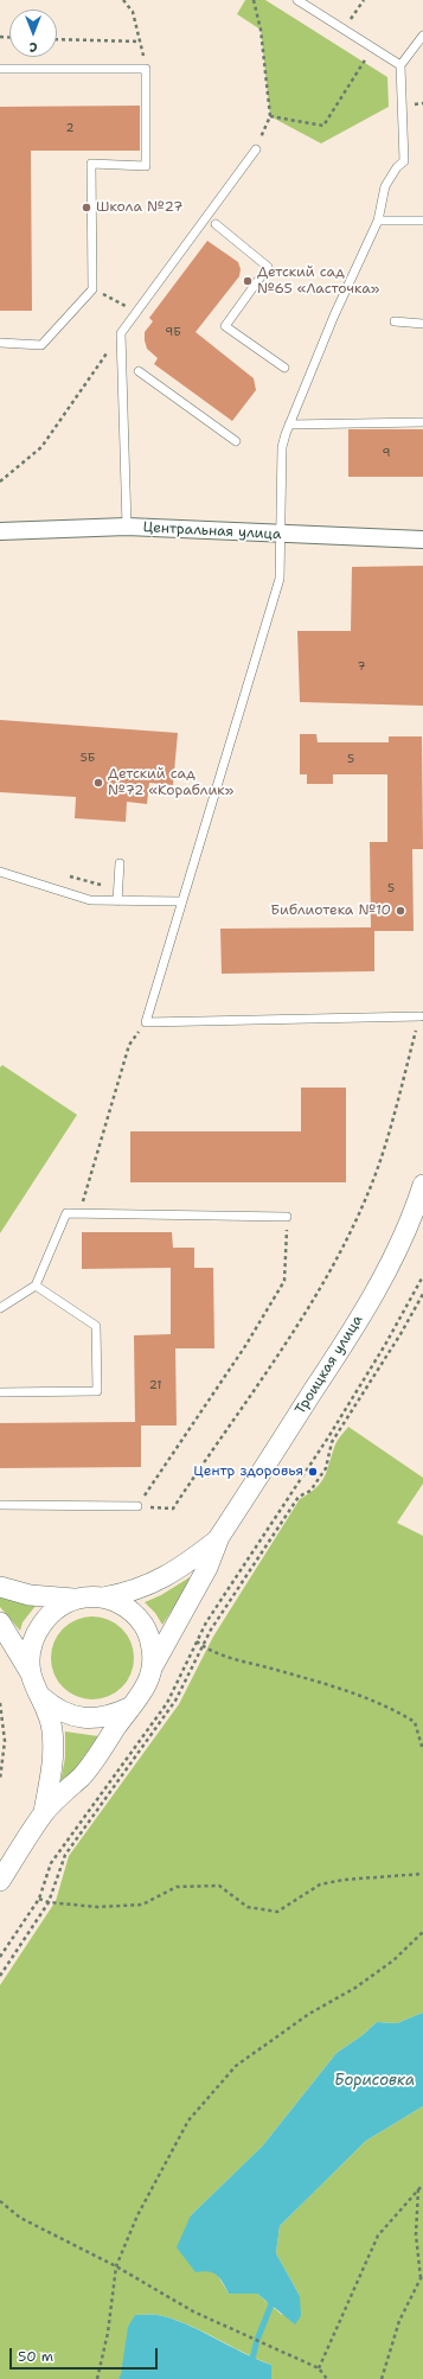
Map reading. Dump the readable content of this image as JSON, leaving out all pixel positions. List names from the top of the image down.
{
  "streets": {
    "street": ["Центральная улица", "Троицкая улица"]
  },
  "water": ["Борисовка"],
  "places": [
    "Школа №27",
    "Детский сад №65 «Ласточка»",
    "Детский сад №72 «Кораблик»",
    "Библиотека №10",
    "Центр здоровья"
  ],
  "house_numbers": [
    "2",
    "9Б",
    "9",
    "7",
    "5Б",
    "5",
    "5",
    "21"
  ],
  "scale_bar": "50 m",
  "north": "bottom"
}
